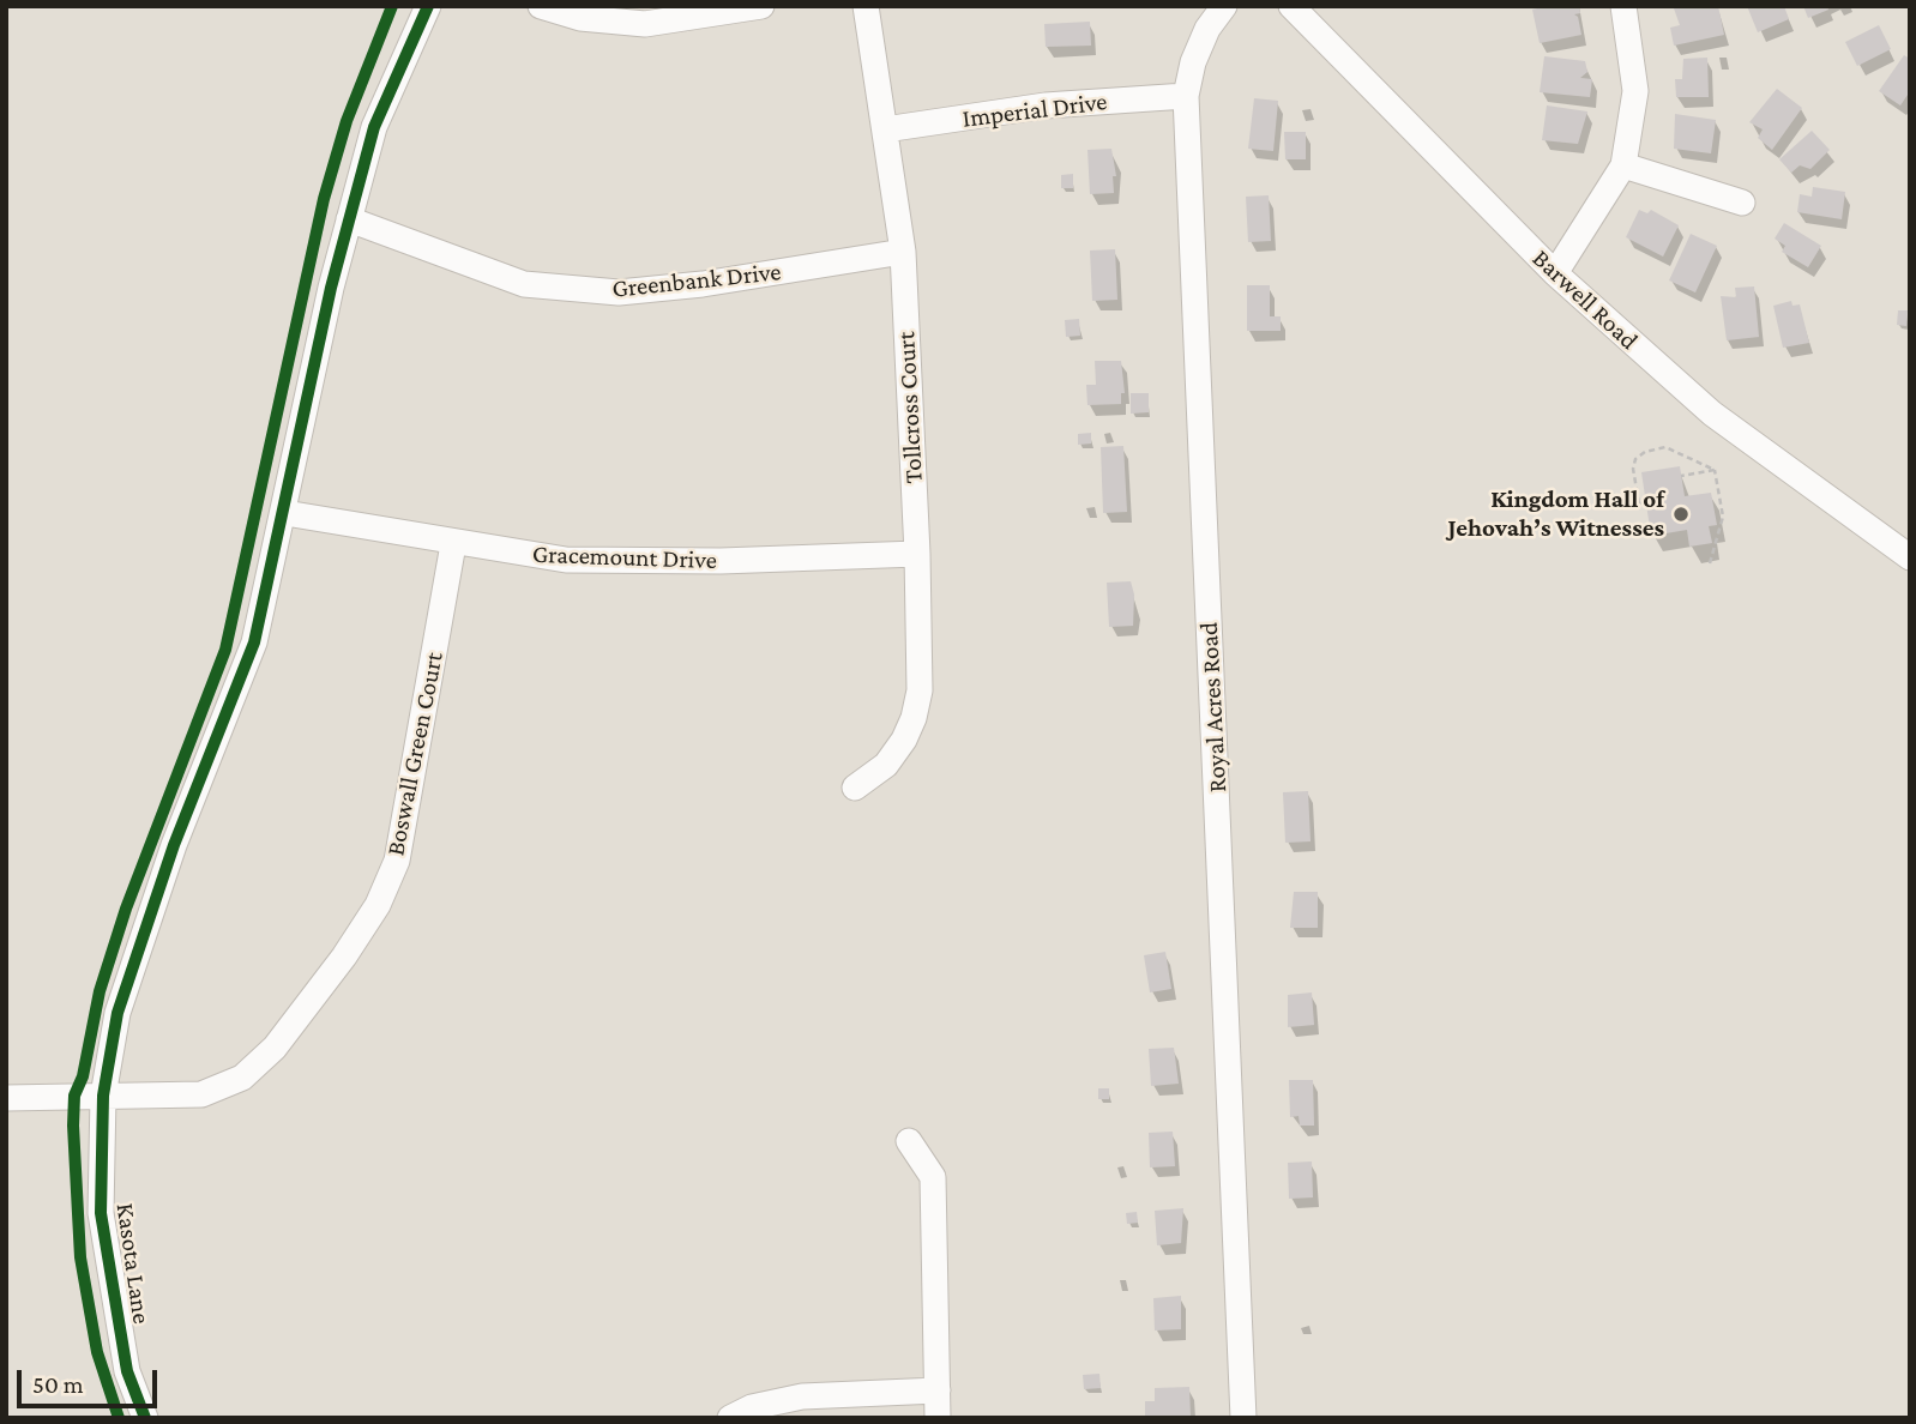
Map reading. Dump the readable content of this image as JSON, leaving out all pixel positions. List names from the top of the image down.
{
  "streets": {
    "street": [
      "Imperial Drive",
      "Greenbank Drive",
      "Barwell Road",
      "Tollcross Court",
      "Gracemount Drive",
      "Royal Acres Road",
      "Boswall Green Court",
      "Kasota Lane"
    ]
  },
  "crossings": [
    ["Imperial Drive", "Tollcross Court"],
    ["Imperial Drive", "Royal Acres Road"],
    ["Greenbank Drive", "Tollcross Court"],
    ["Greenbank Drive", "Kasota Lane"],
    ["Tollcross Court", "Gracemount Drive"],
    ["Gracemount Drive", "Boswall Green Court"],
    ["Gracemount Drive", "Kasota Lane"],
    ["Boswall Green Court", "Kasota Lane"]
  ],
  "places": ["Kingdom Hall of Jehovah’s Witnesses"],
  "scale_bar": "50 m"
}
